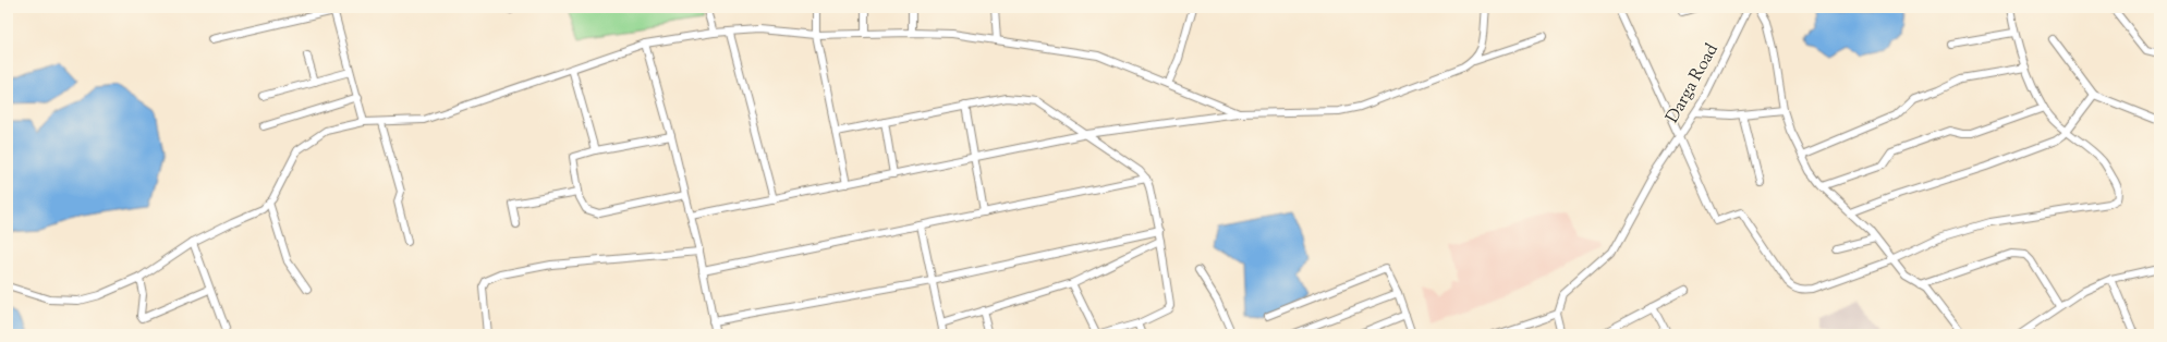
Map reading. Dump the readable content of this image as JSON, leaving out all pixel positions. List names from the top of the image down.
{
  "streets": {
    "street": ["Darga Road"]
  }
}
